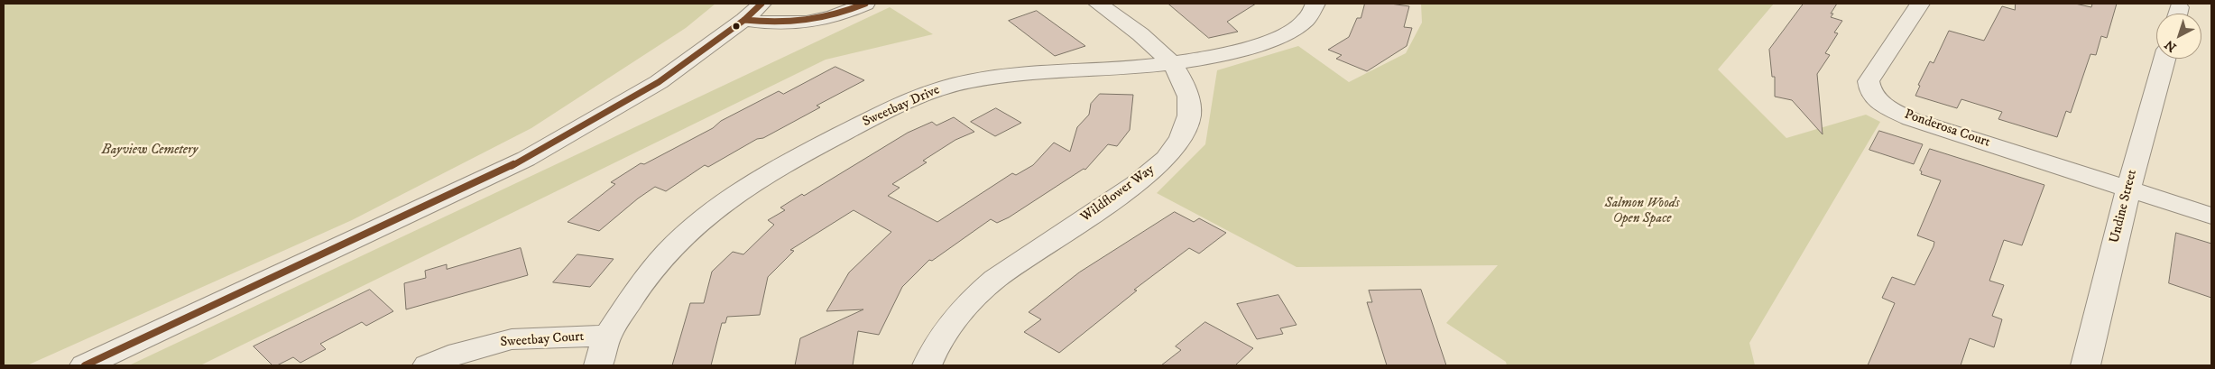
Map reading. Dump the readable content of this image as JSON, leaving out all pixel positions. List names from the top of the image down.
{
  "streets": {
    "street": [
      "Sweetbay Drive",
      "Ponderosa Court",
      "Wildflower Way",
      "Undine Street",
      "Sweetbay Court"
    ]
  },
  "crossings": [
    ["Sweetbay Drive", "Wildflower Way"],
    ["Sweetbay Drive", "Sweetbay Court"],
    ["Ponderosa Court", "Undine Street"]
  ],
  "parks": ["Bayview Cemetery", "Salmon Woods Open Space"],
  "north": "bottom left"
}
